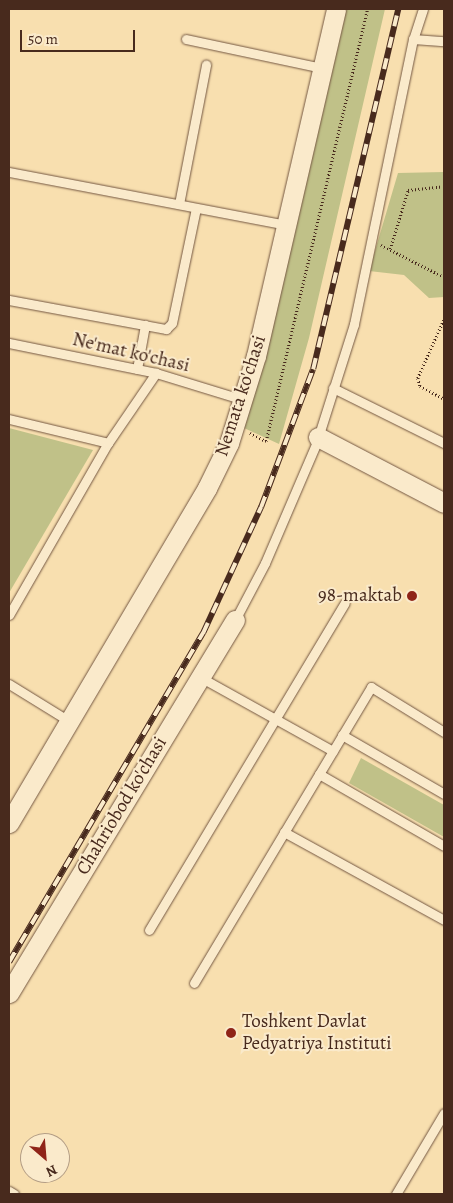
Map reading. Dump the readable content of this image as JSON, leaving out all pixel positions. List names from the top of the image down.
{
  "streets": {
    "street": ["Nemata ko'chasi", "Chahriobod ko'chasi"],
    "lane": ["Ne'mat ko'chasi"]
  },
  "crossings": [
    ["Ne'mat ko'chasi", "Nemata ko'chasi"]
  ],
  "places": ["98-maktab", "Toshkent Davlat Pedyatriya Instituti"],
  "scale_bar": "50 m",
  "north": "bottom right"
}
